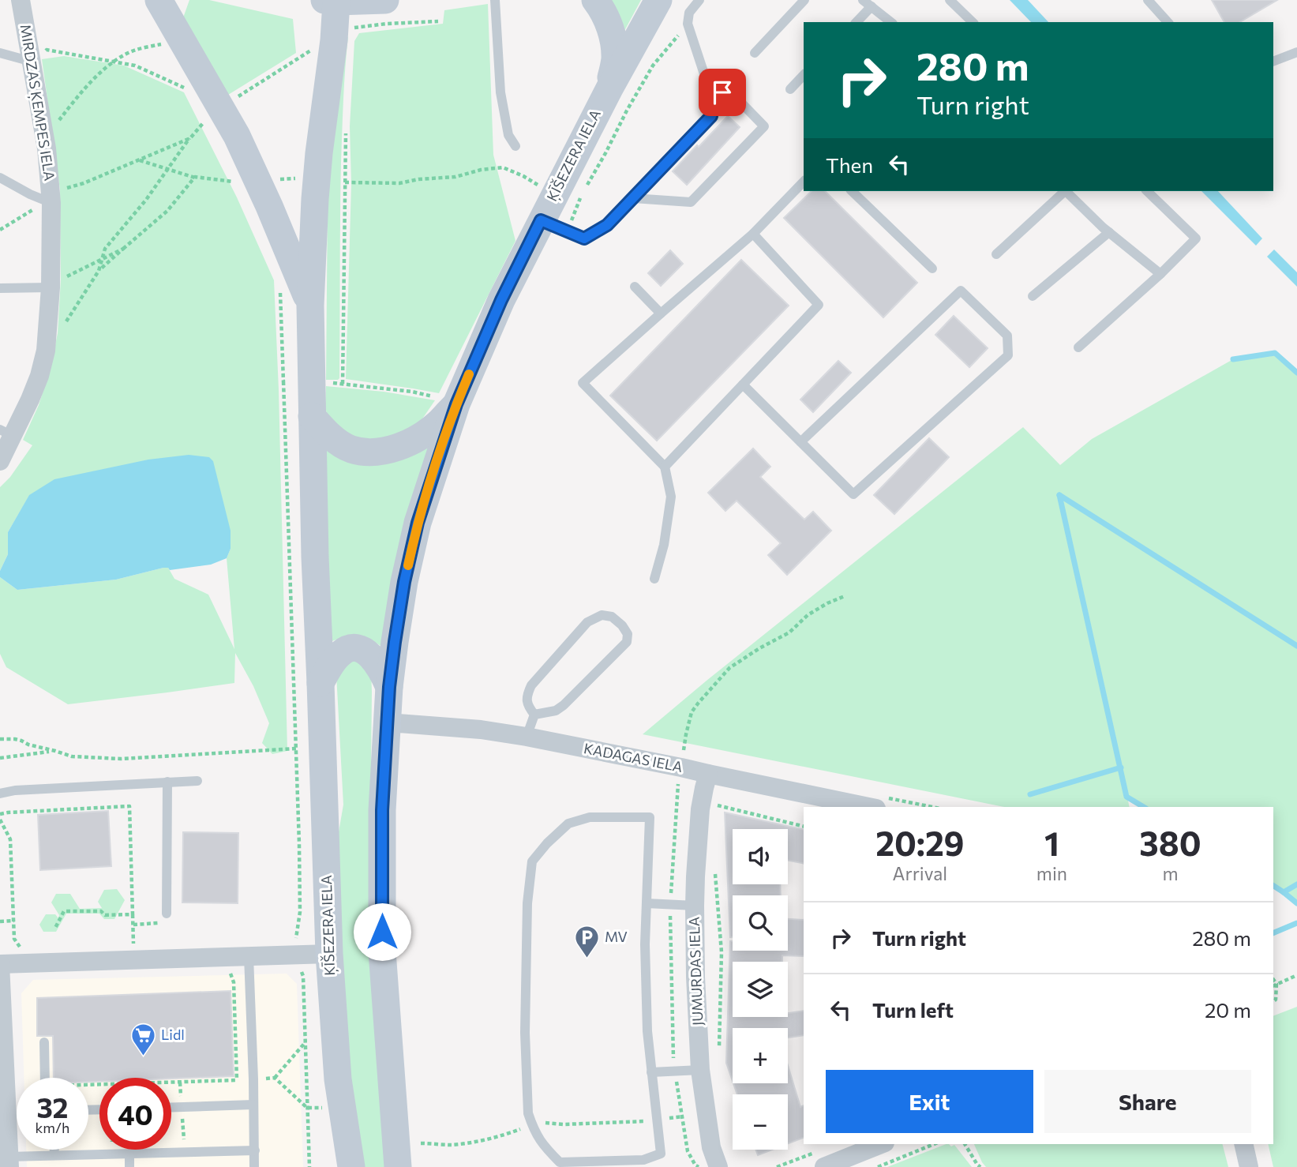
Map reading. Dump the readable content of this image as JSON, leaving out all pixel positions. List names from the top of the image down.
{
  "streets": {
    "street": [
      "MIRDZAS ĶEMPES IELA",
      "ĶĪŠEZERA IELA",
      "KADAGAS IELA",
      "JUMURDAS IELA"
    ]
  },
  "crossings": [
    ["ĶĪŠEZERA IELA", "KADAGAS IELA"],
    ["KADAGAS IELA", "JUMURDAS IELA"]
  ],
  "places": {
    "parking": ["MV"],
    "supermarket": ["Lidl"]
  },
  "page": {
    "turn": ["280 m", "Turn right"],
    "then": "Then",
    "eta": [
      "20:29",
      "Arrival",
      "1",
      "min",
      "380",
      "m"
    ],
    "map_buttons": ["+", "−"],
    "list": [
      {
        "name": "Turn right",
        "value": "280 m"
      },
      {
        "name": "Turn left",
        "value": "20 m"
      }
    ],
    "buttons": ["Exit", "Share"],
    "speed": "32 km/h",
    "limit": "40"
  }
}
